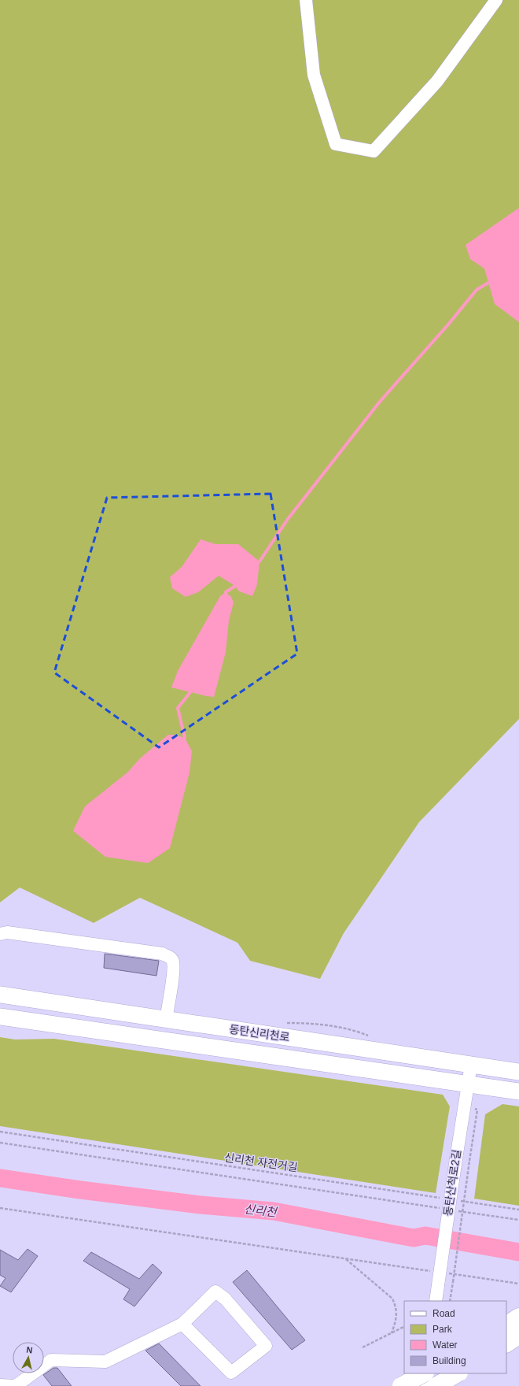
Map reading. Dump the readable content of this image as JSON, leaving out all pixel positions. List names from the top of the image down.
{
  "streets": {
    "main road": ["동탄신리천로"],
    "street": ["동탄산척로2길"],
    "path": ["신리천 자전거길"]
  },
  "crossings": [
    ["동탄신리천로", "동탄산척로2길"]
  ],
  "water": ["신리천"],
  "legend": [
    "Road",
    "Park",
    "Water",
    "Building"
  ],
  "north": "top"
}
